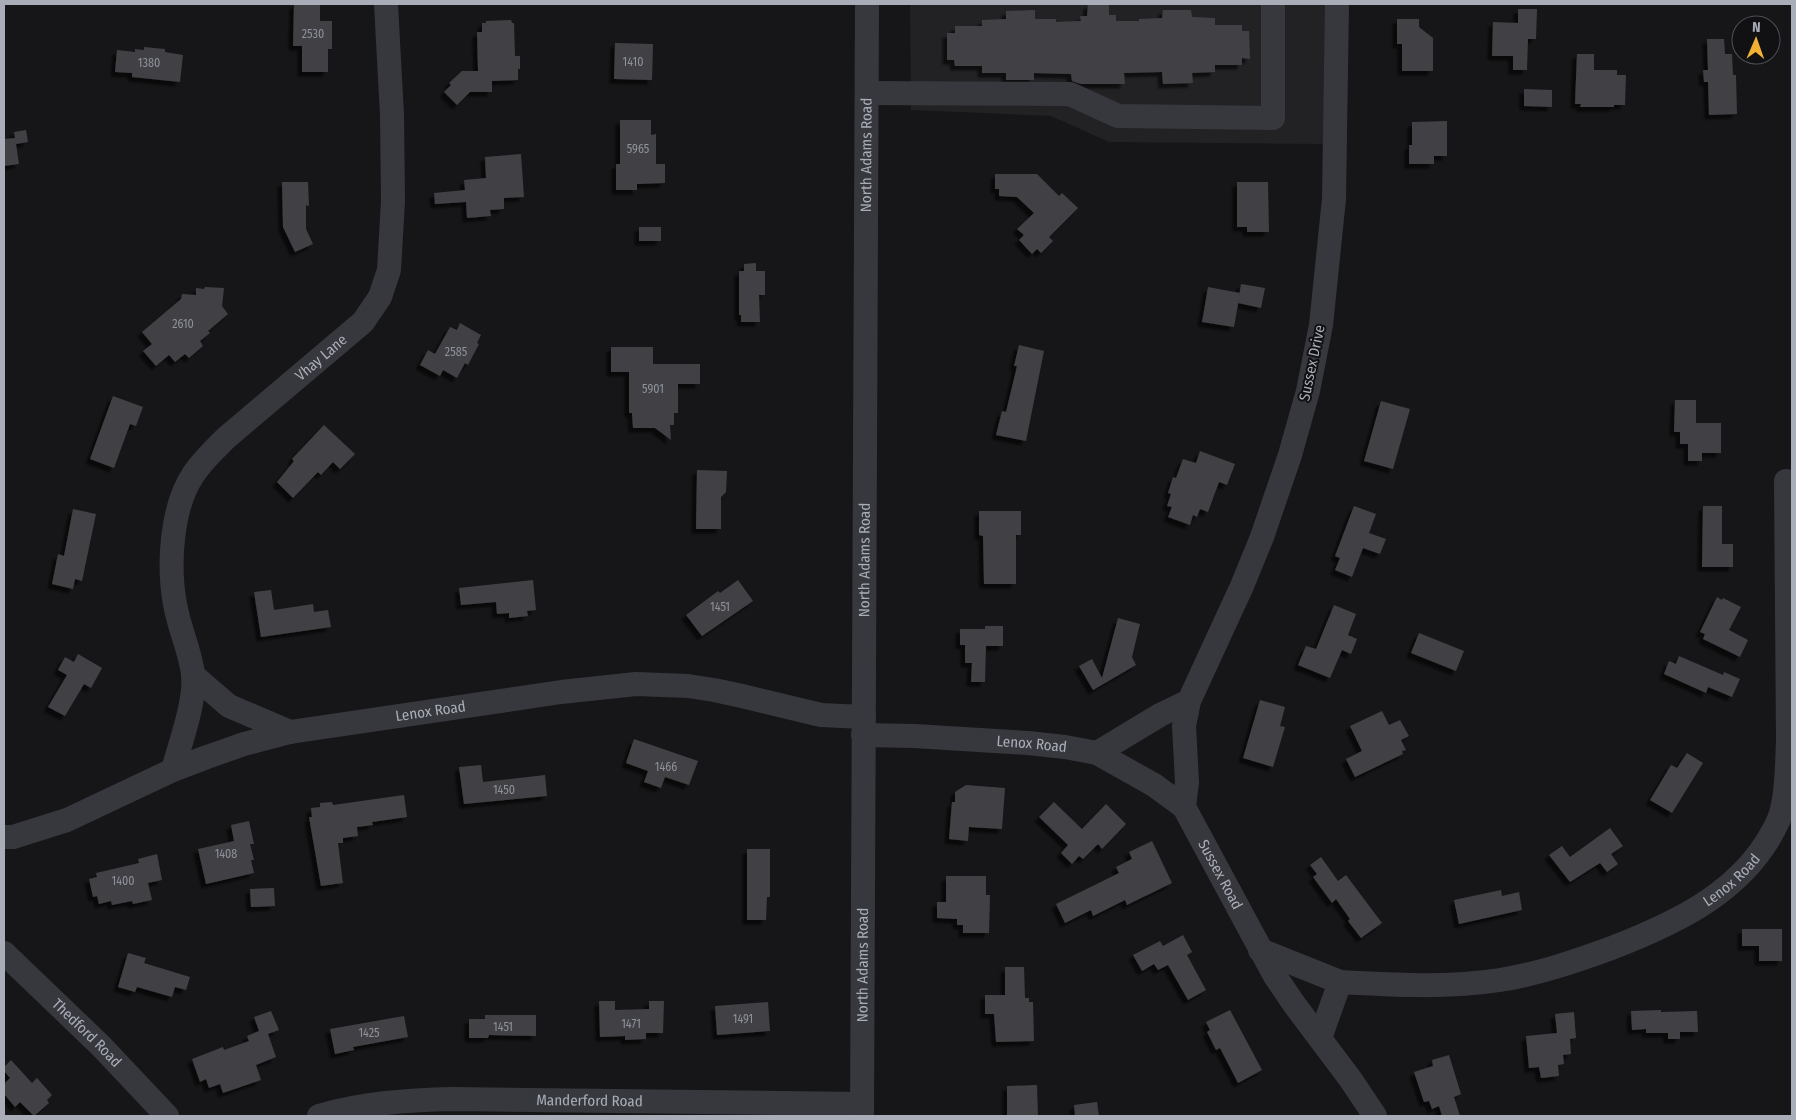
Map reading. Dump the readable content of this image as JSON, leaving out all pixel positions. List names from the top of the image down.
{
  "streets": {
    "street": [
      "North Adams Road",
      "Vhay Lane",
      "Sussex Drive",
      "Lenox Road",
      "Sussex Road",
      "Thedford Road",
      "Manderford Road"
    ]
  },
  "crossings": [
    ["North Adams Road", "Lenox Road"],
    ["North Adams Road", "Manderford Road"],
    ["Vhay Lane", "Lenox Road"],
    ["Lenox Road", "Sussex Road"]
  ],
  "house_numbers": [
    "2530",
    "1410",
    "1380",
    "5965",
    "2610",
    "2585",
    "5901",
    "1451",
    "1466",
    "1450",
    "1408",
    "1400",
    "1491",
    "1471",
    "1451",
    "1425"
  ],
  "north": "top"
}
